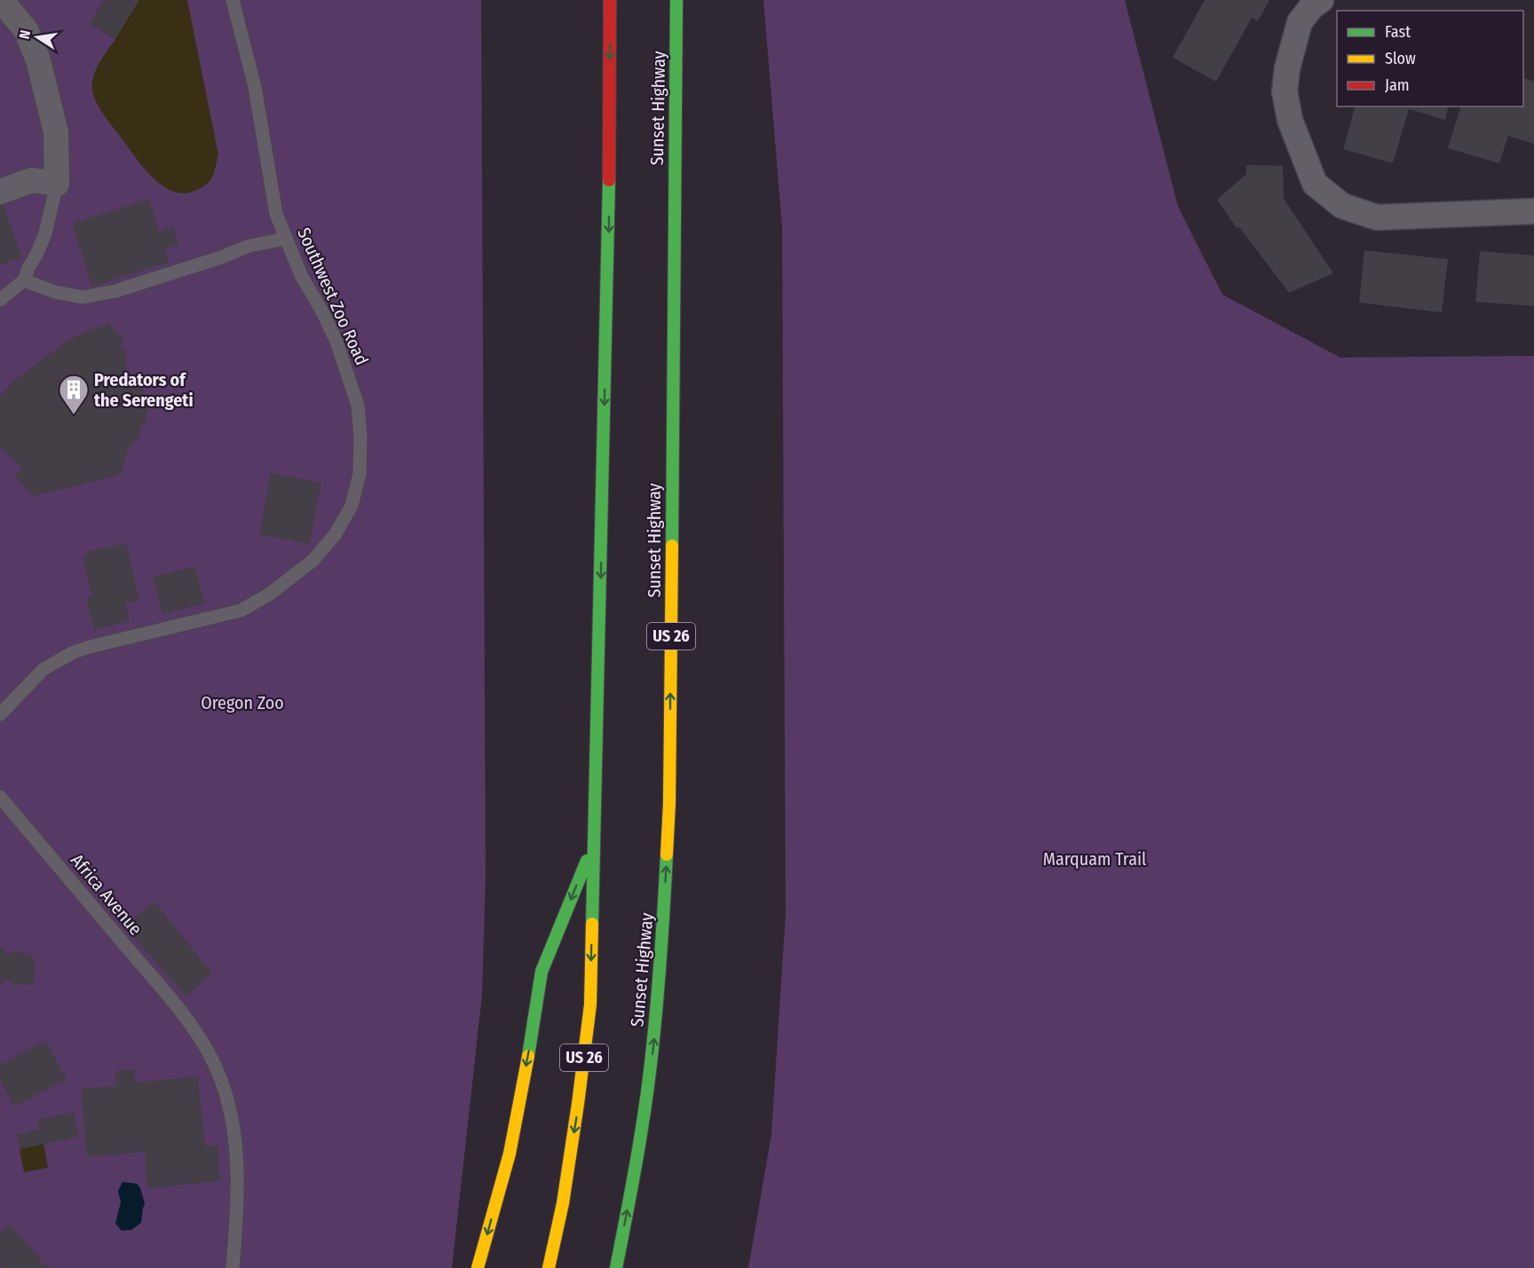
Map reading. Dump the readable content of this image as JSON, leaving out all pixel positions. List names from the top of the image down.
{
  "streets": {
    "highway": ["Sunset Highway", "US 26"],
    "lane": ["Southwest Zoo Road", "Africa Avenue"]
  },
  "parks": ["Oregon Zoo", "Marquam Trail"],
  "places": {
    "building": ["Predators of the Serengeti"]
  },
  "legend": ["Fast", "Slow", "Jam"],
  "north": "left"
}
